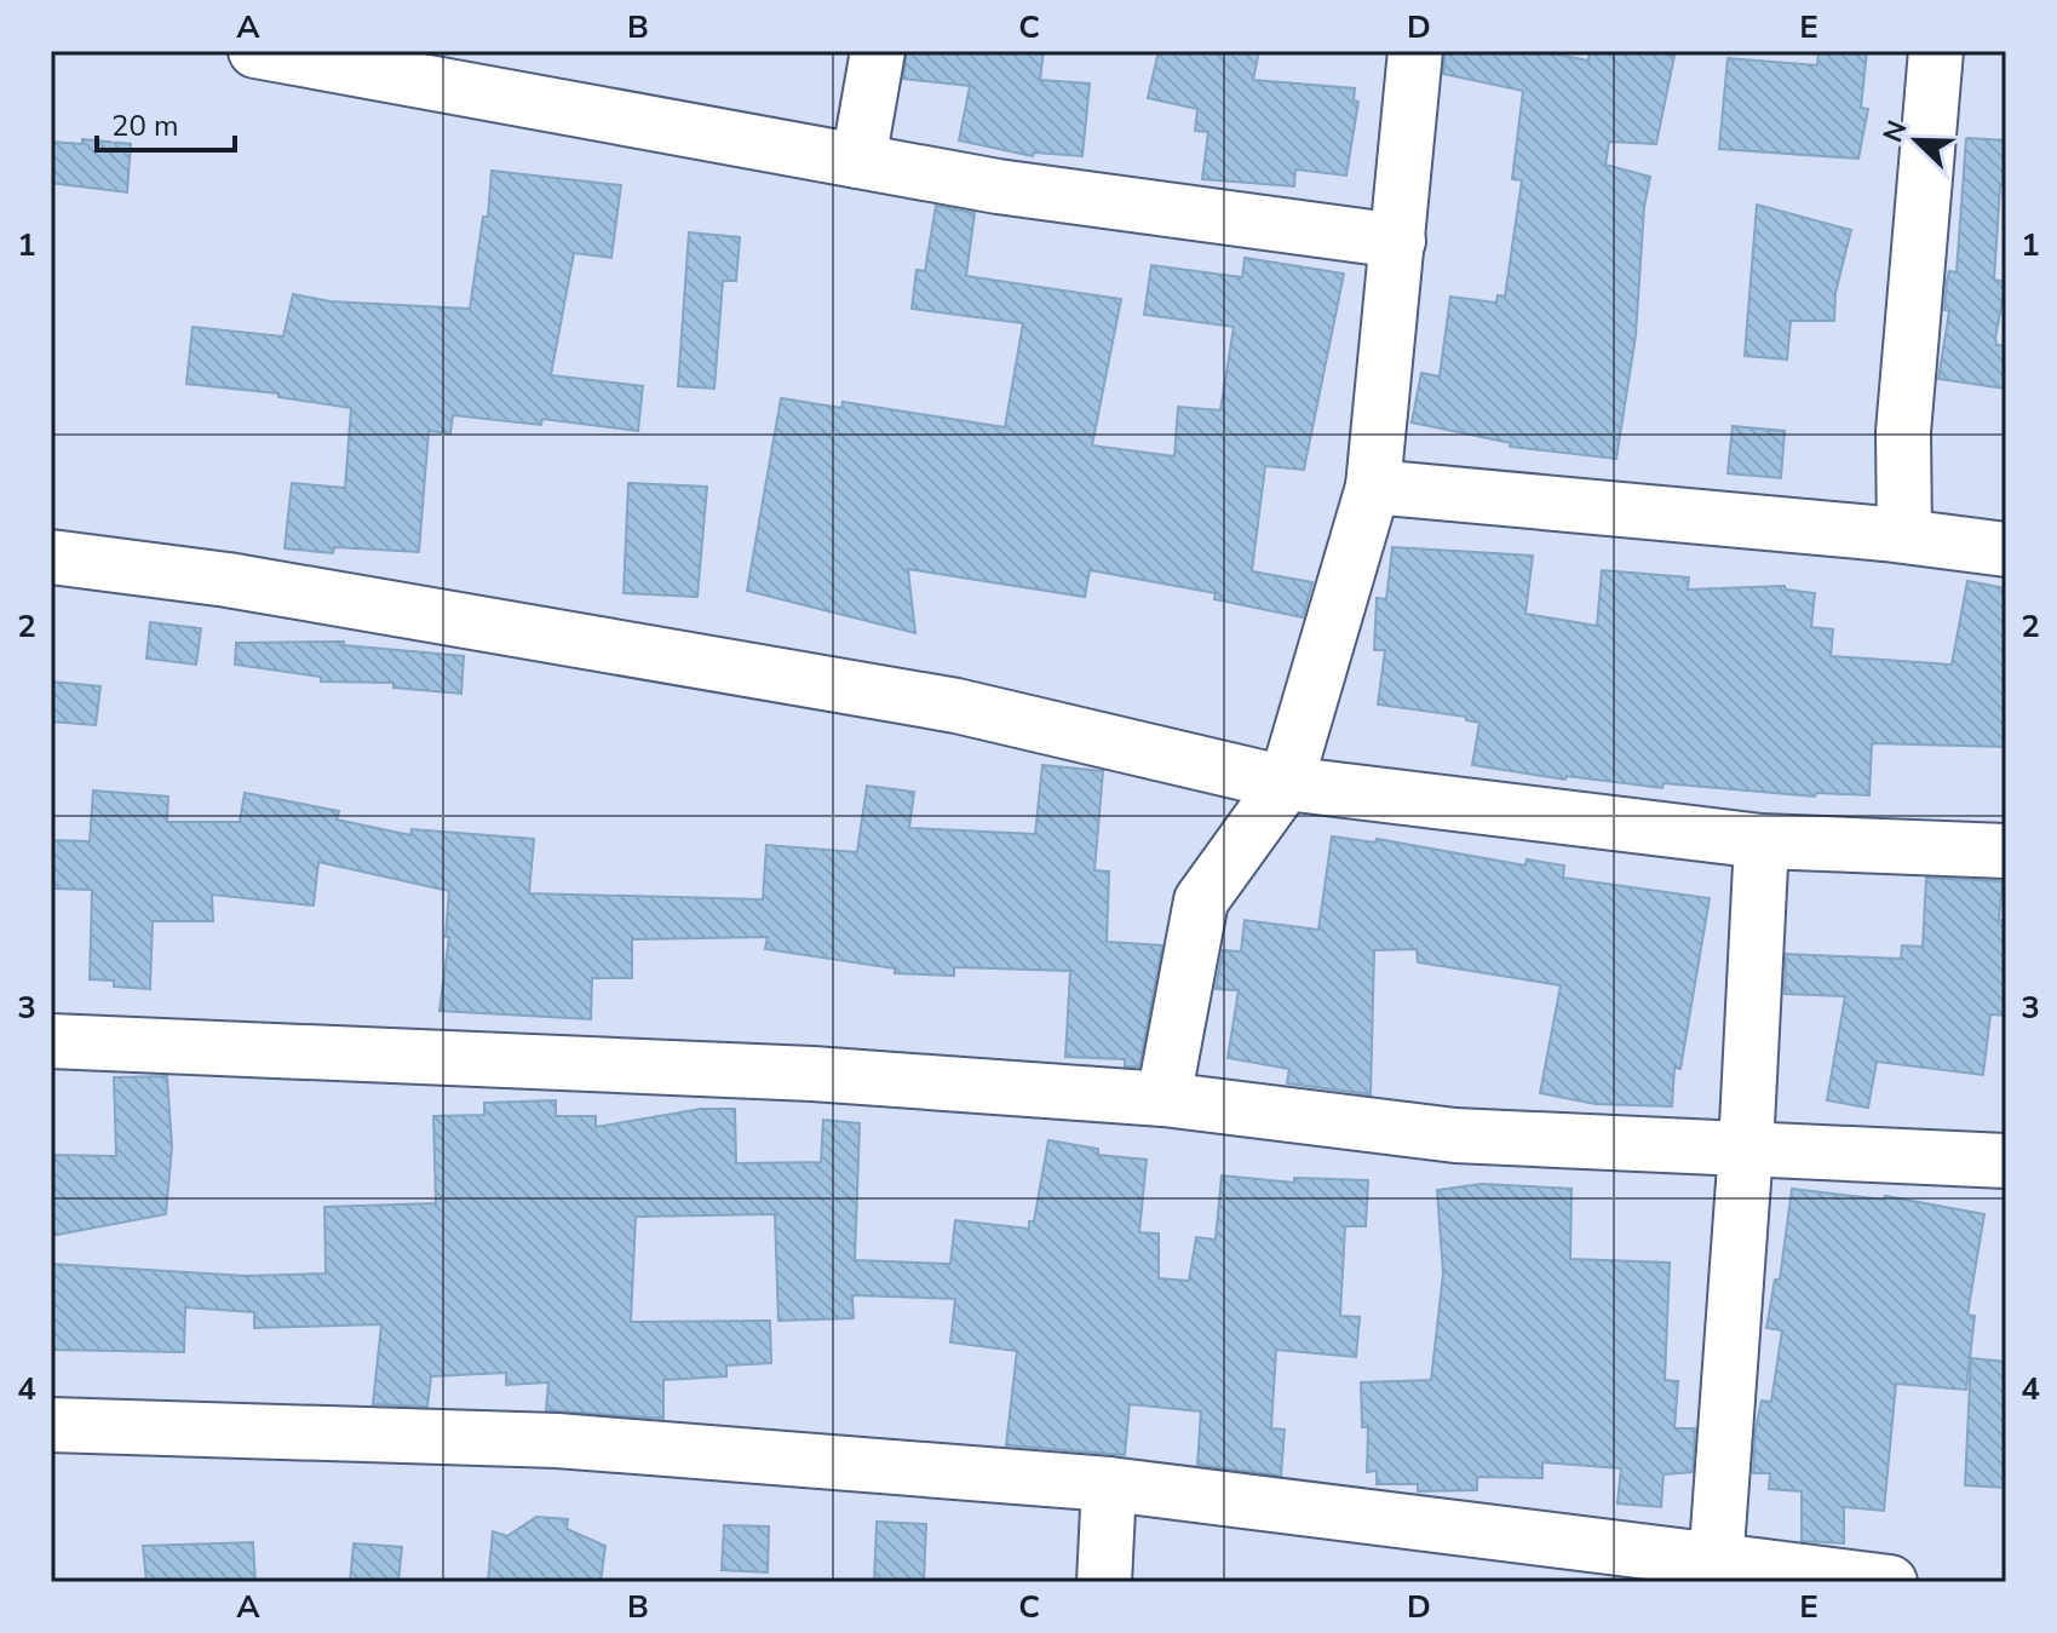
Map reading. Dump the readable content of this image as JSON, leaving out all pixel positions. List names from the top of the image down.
{
  "scale_bar": "20 m",
  "north": "top left",
  "grid": {
    "columns": [
      "A",
      "B",
      "C",
      "D",
      "E"
    ],
    "rows": [
      "1",
      "2",
      "3",
      "4"
    ]
  }
}
